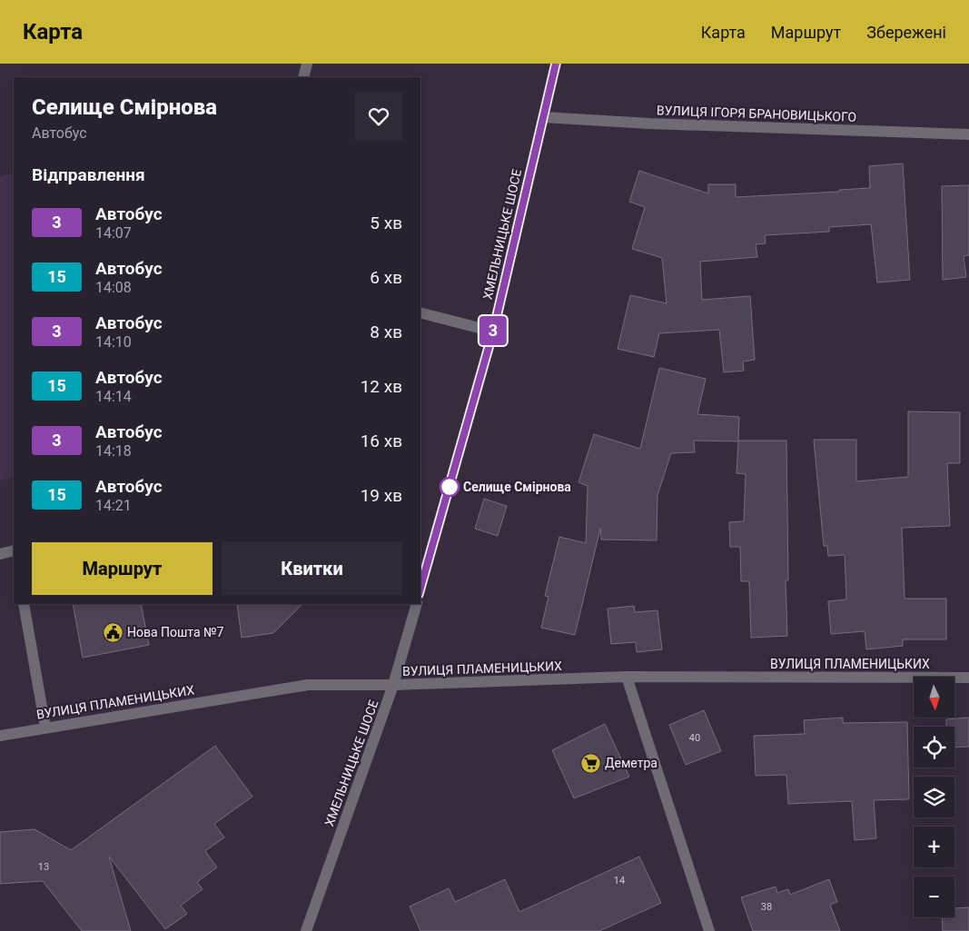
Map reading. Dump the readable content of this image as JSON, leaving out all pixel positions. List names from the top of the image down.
{
  "streets": {
    "street": ["ВУЛИЦЯ ІГОРЯ БРАНОВИЦЬКОГО", "ХМЕЛЬНИЦЬКЕ ШОСЕ", "ВУЛИЦЯ ПЛАМЕНИЦЬКИХ"]
  },
  "crossings": [
    ["ВУЛИЦЯ ІГОРЯ БРАНОВИЦЬКОГО", "ХМЕЛЬНИЦЬКЕ ШОСЕ"],
    ["ХМЕЛЬНИЦЬКЕ ШОСЕ", "ВУЛИЦЯ ПЛАМЕНИЦЬКИХ"]
  ],
  "places": {
    "other": ["Селище Смірнова"],
    "public building": ["Нова Пошта №7"],
    "supermarket": ["Деметра"]
  },
  "lines": ["bus line 3"],
  "house_numbers": [
    "40",
    "13",
    "14",
    "38"
  ],
  "north": "bottom",
  "page": {
    "header": "Карта",
    "nav": ["Карта", "Маршрут", "Збережені"],
    "on_map": "3",
    "heading": [
      ["Селище Смірнова", "Автобус"],
      "Відправлення"
    ],
    "list": [
      {
        "mark": "3",
        "name": "Автобус",
        "note": "14:07",
        "value": "5 хв"
      },
      {
        "mark": "15",
        "name": "Автобус",
        "note": "14:08",
        "value": "6 хв"
      },
      {
        "mark": "3",
        "name": "Автобус",
        "note": "14:10",
        "value": "8 хв"
      },
      {
        "mark": "15",
        "name": "Автобус",
        "note": "14:14",
        "value": "12 хв"
      },
      {
        "mark": "3",
        "name": "Автобус",
        "note": "14:18",
        "value": "16 хв"
      },
      {
        "mark": "15",
        "name": "Автобус",
        "note": "14:21",
        "value": "19 хв"
      }
    ],
    "buttons": ["Маршрут", "Квитки"],
    "map_buttons": ["+", "−"]
  }
}
